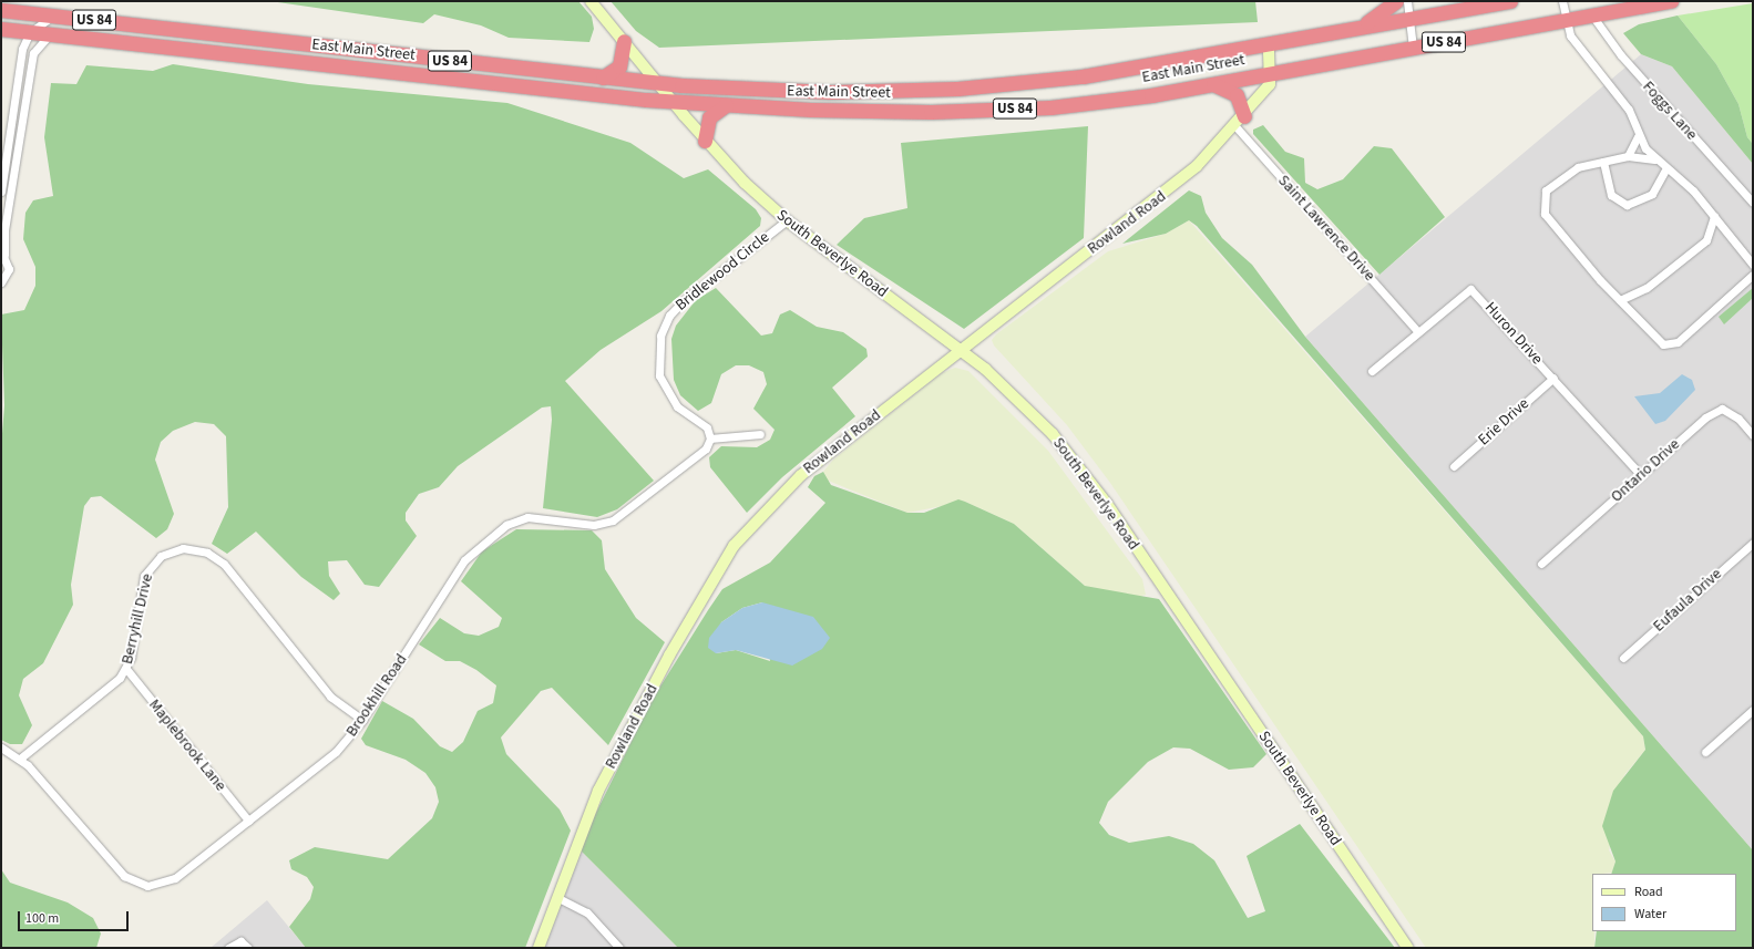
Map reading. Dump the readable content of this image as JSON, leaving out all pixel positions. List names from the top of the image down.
{
  "streets": {
    "highway": ["US 84", "East Main Street"],
    "street": [
      "Foggs Lane",
      "Rowland Road",
      "Saint Lawrence Drive",
      "South Beverlye Road",
      "Bridlewood Circle",
      "Huron Drive",
      "Erie Drive",
      "Ontario Drive",
      "Eufaula Drive",
      "Berryhill Drive",
      "Brookhill Road",
      "Maplebrook Lane"
    ]
  },
  "crossings": [
    ["East Main Street", "Foggs Lane"],
    ["East Main Street", "Rowland Road"],
    ["East Main Street", "South Beverlye Road"],
    ["Rowland Road", "Saint Lawrence Drive"],
    ["Rowland Road", "South Beverlye Road"],
    ["Saint Lawrence Drive", "Huron Drive"],
    ["South Beverlye Road", "Bridlewood Circle"],
    ["Bridlewood Circle", "Brookhill Road"],
    ["Huron Drive", "Erie Drive"],
    ["Huron Drive", "Ontario Drive"],
    ["Berryhill Drive", "Brookhill Road"],
    ["Berryhill Drive", "Maplebrook Lane"],
    ["Brookhill Road", "Maplebrook Lane"]
  ],
  "legend": ["Road", "Water"],
  "scale_bar": "100 m"
}
